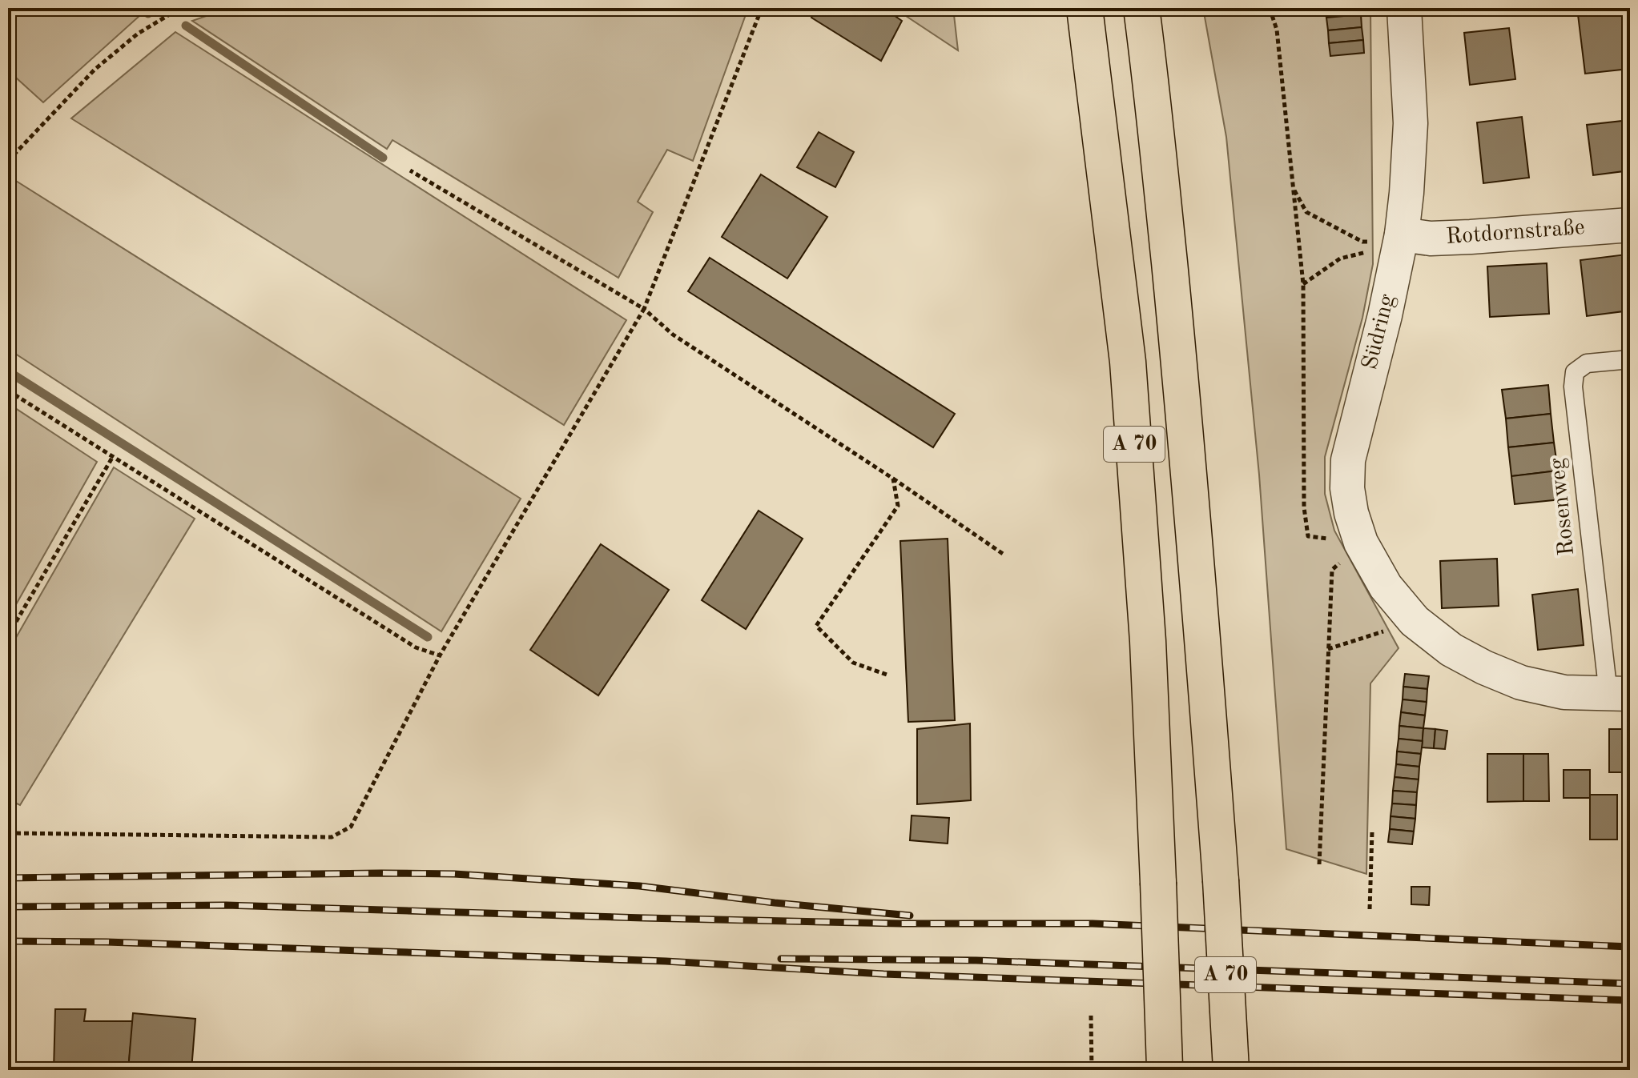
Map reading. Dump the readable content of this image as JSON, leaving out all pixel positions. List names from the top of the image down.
{
  "streets": {
    "highway": ["A 70"],
    "street": ["Rotdornstraße", "Südring"],
    "lane": ["Rosenweg"]
  },
  "crossings": [
    ["Rotdornstraße", "Südring"],
    ["Südring", "Rosenweg"]
  ]
}
